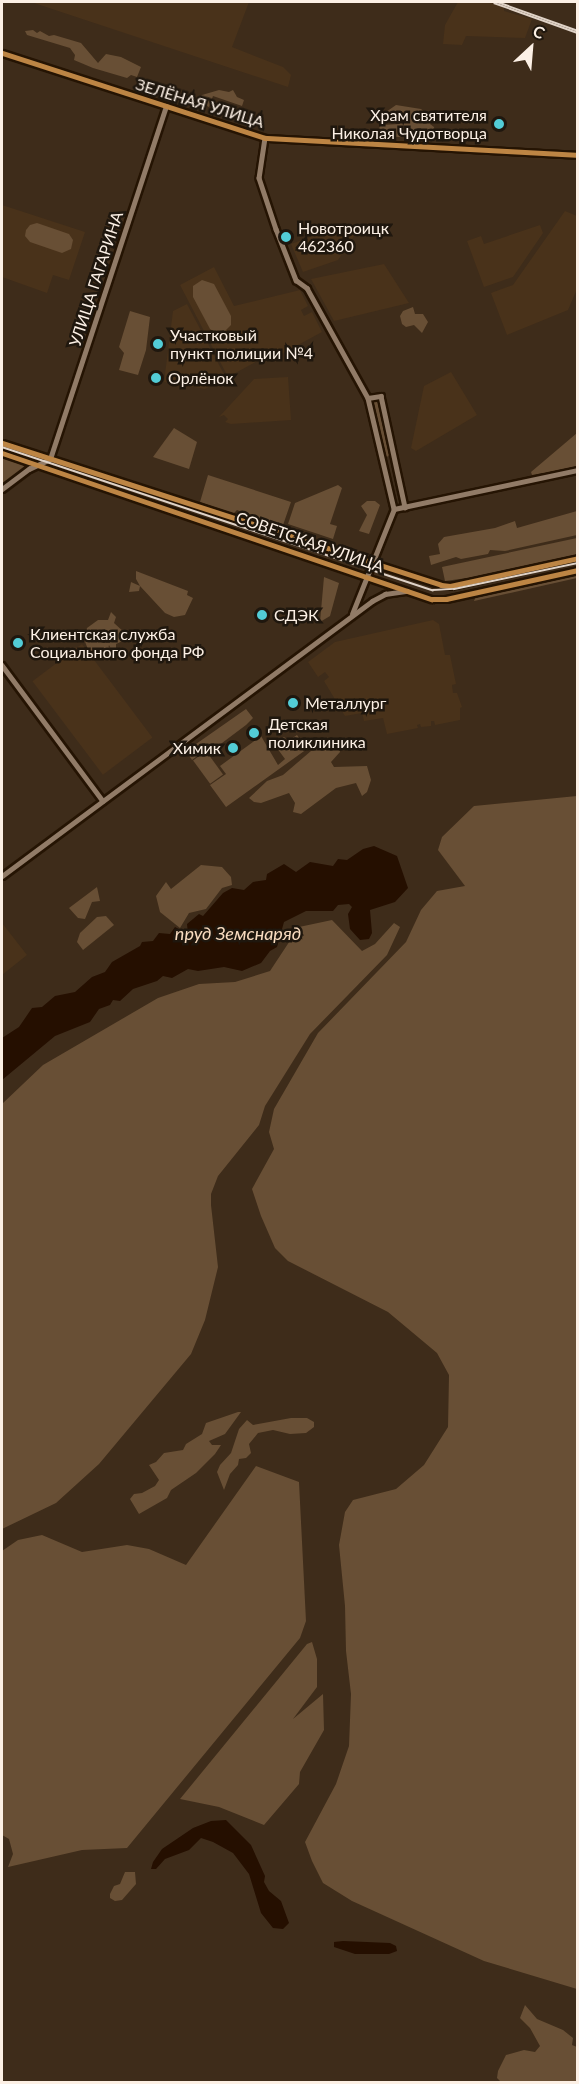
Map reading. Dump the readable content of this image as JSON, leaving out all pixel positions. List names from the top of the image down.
{
  "streets": {
    "main road": ["ЗЕЛЁНАЯ УЛИЦА", "СОВЕТСКАЯ УЛИЦА"],
    "street": ["УЛИЦА ГАГАРИНА"]
  },
  "crossings": [
    ["ЗЕЛЁНАЯ УЛИЦА", "УЛИЦА ГАГАРИНА"],
    ["УЛИЦА ГАГАРИНА", "СОВЕТСКАЯ УЛИЦА"]
  ],
  "water": ["пруд Земснаряд"],
  "places": [
    "Храм святителя Николая Чудотворца",
    "Новотроицк 462360",
    "Участковый пункт полиции №4",
    "Орлёнок",
    "СДЭК",
    "Клиентская служба Социального фонда РФ",
    "Металлург",
    "Детская поликлиника",
    "Химик"
  ],
  "north": "top right"
}
